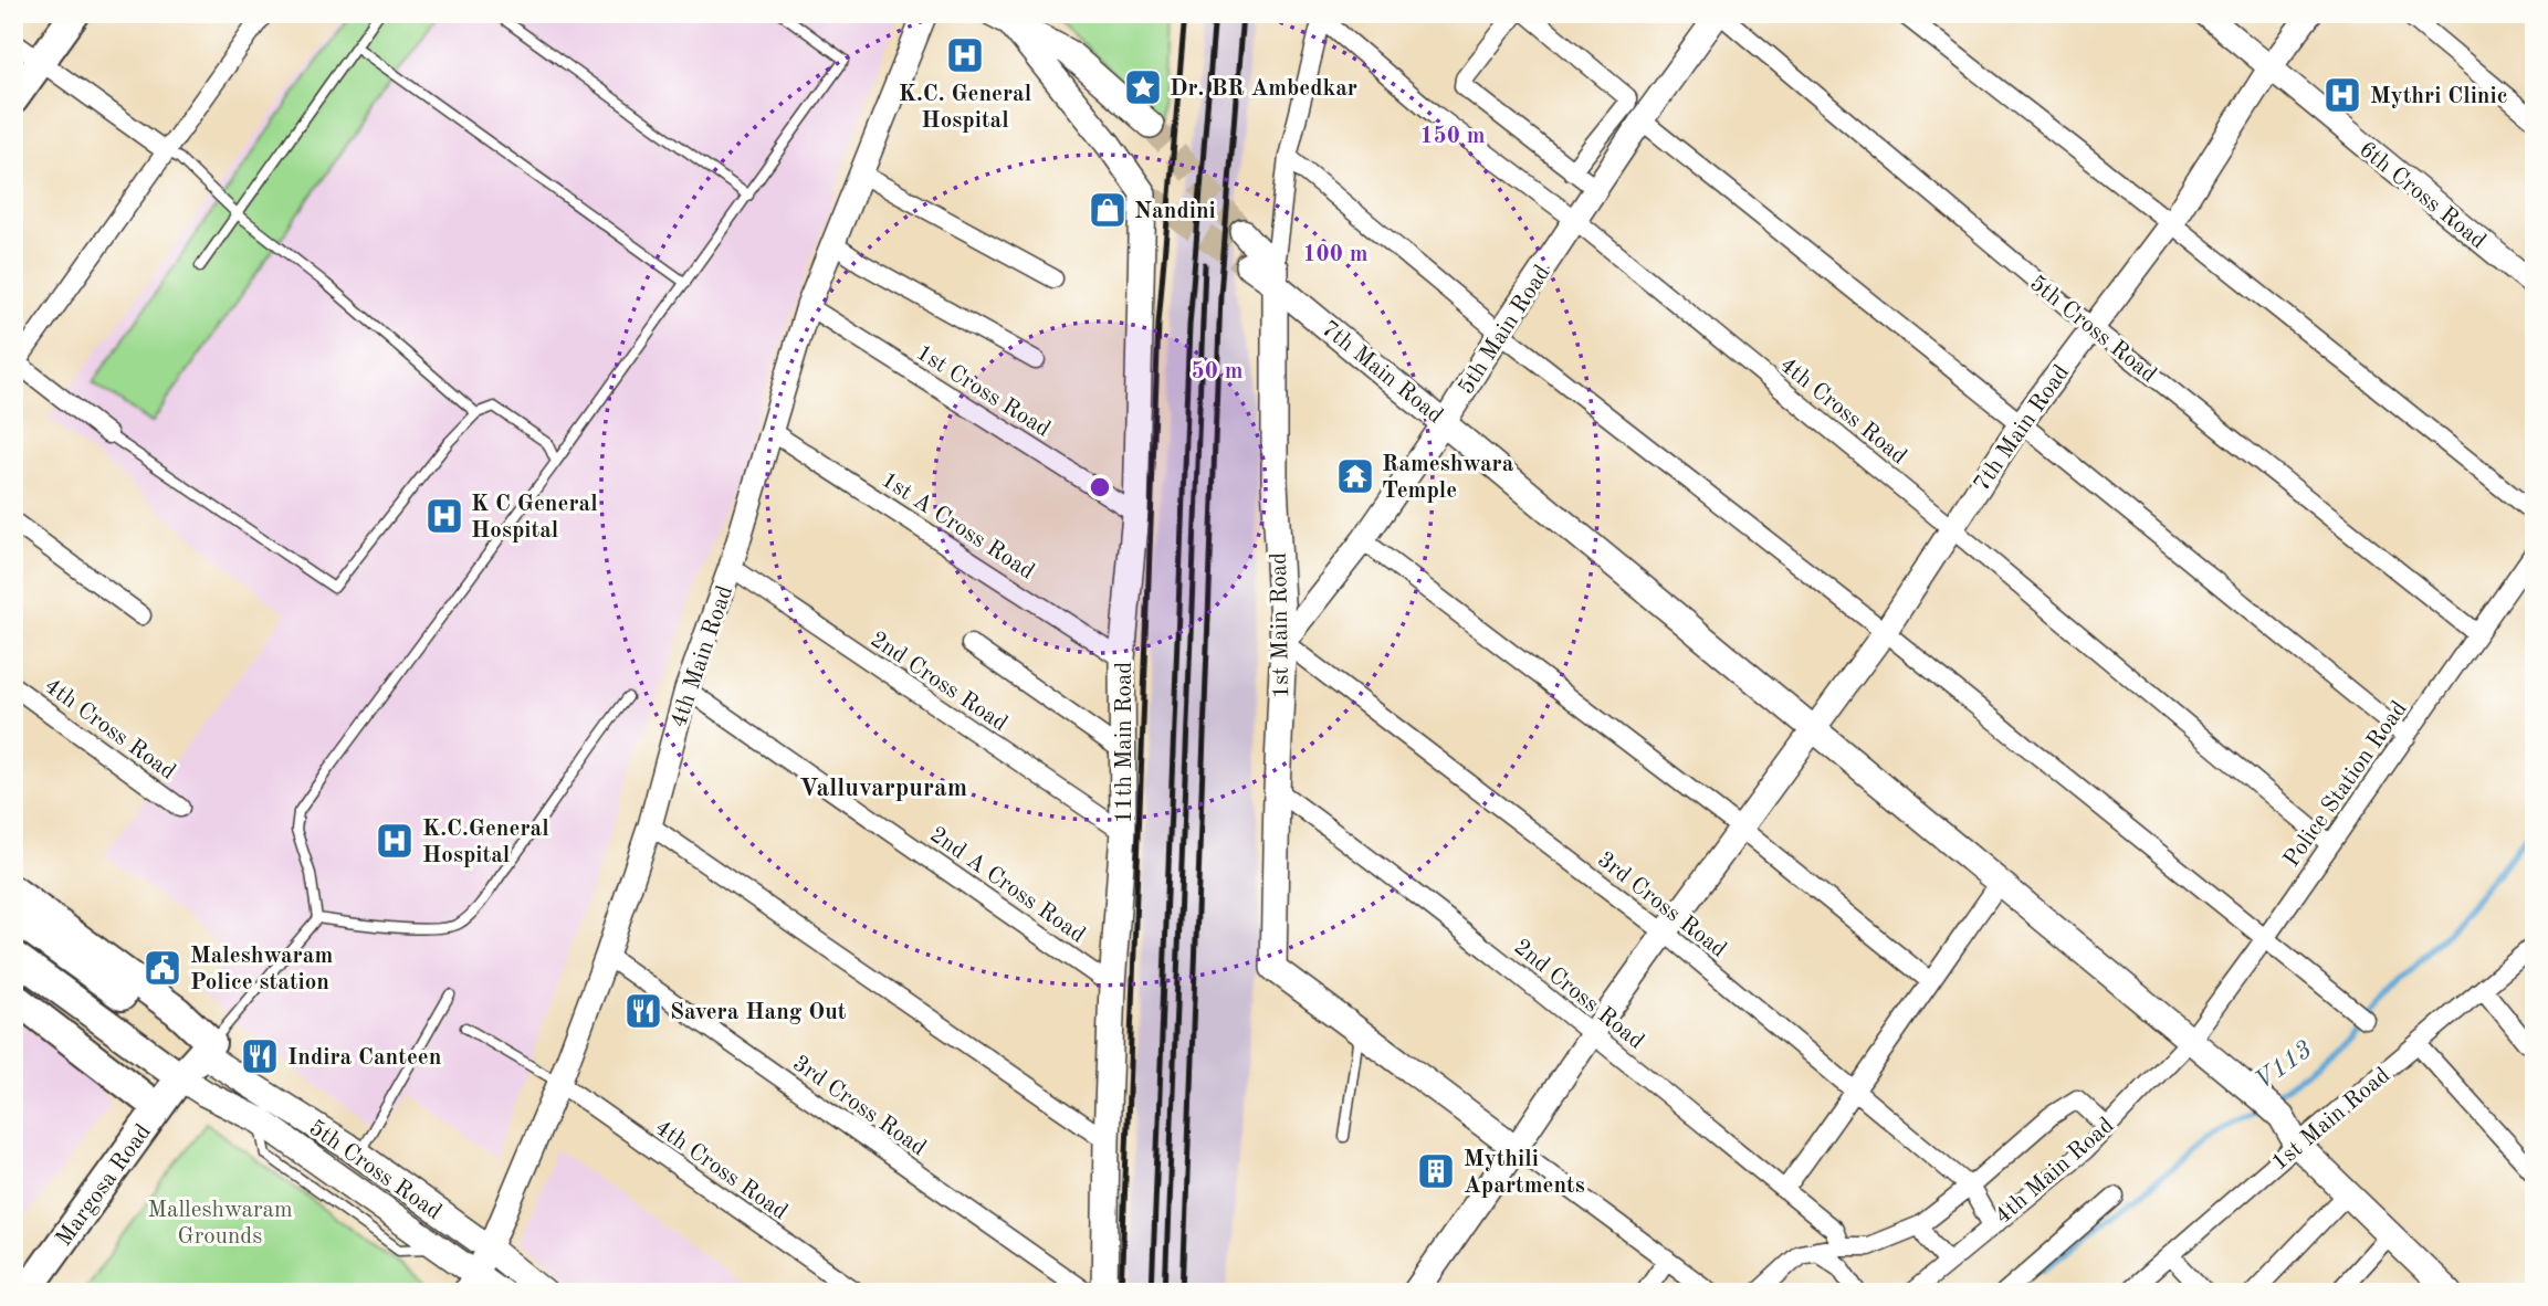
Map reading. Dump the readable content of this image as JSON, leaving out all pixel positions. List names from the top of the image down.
{
  "streets": {
    "main road": [
      "5th Cross Road",
      "7th Main Road",
      "1st Main Road",
      "11th Main Road",
      "Margosa Road"
    ],
    "street": [
      "6th Cross Road",
      "5th Main Road",
      "1st Cross Road",
      "4th Cross Road",
      "1st A Cross Road",
      "4th Main Road",
      "2nd Cross Road",
      "Police Station Road",
      "2nd A Cross Road",
      "3rd Cross Road"
    ]
  },
  "crossings": [
    ["6th Cross Road", "7th Main Road"],
    ["5th Cross Road", "5th Main Road"],
    ["5th Cross Road", "7th Main Road"],
    ["5th Cross Road", "4th Main Road"],
    ["5th Cross Road", "Police Station Road"],
    ["5th Cross Road", "Margosa Road"],
    ["5th Main Road", "7th Main Road"],
    ["5th Main Road", "4th Cross Road"],
    ["5th Main Road", "1st Main Road"],
    ["5th Main Road", "3rd Cross Road"],
    ["7th Main Road", "4th Cross Road"],
    ["7th Main Road", "1st Main Road"],
    ["7th Main Road", "4th Main Road"],
    ["7th Main Road", "Police Station Road"],
    ["1st Cross Road", "4th Main Road"],
    ["1st Cross Road", "11th Main Road"],
    ["4th Cross Road", "4th Main Road"],
    ["4th Cross Road", "Police Station Road"],
    ["1st A Cross Road", "4th Main Road"],
    ["1st A Cross Road", "11th Main Road"],
    ["1st Main Road", "2nd Cross Road"],
    ["1st Main Road", "3rd Cross Road"],
    ["4th Main Road", "2nd Cross Road"],
    ["4th Main Road", "Police Station Road"],
    ["4th Main Road", "2nd A Cross Road"],
    ["4th Main Road", "3rd Cross Road"],
    ["2nd Cross Road", "11th Main Road"],
    ["11th Main Road", "2nd A Cross Road"]
  ],
  "districts": ["Valluvarpuram"],
  "water": ["V113"],
  "parks": ["Malleshwaram Grounds"],
  "places": {
    "hospital": [
      "K.C. General Hospital",
      "Mythri Clinic",
      "K C General Hospital",
      "K.C.General Hospital"
    ],
    "place": ["Dr. BR Ambedkar"],
    "shop": ["Nandini"],
    "temple": ["Rameshwara Temple"],
    "public building": ["Maleshwaram Police station"],
    "restaurant": ["Savera Hang Out", "Indira Canteen"],
    "building": ["Mythili Apartments"]
  },
  "rings": ["150 m", "100 m", "50 m"]
}
